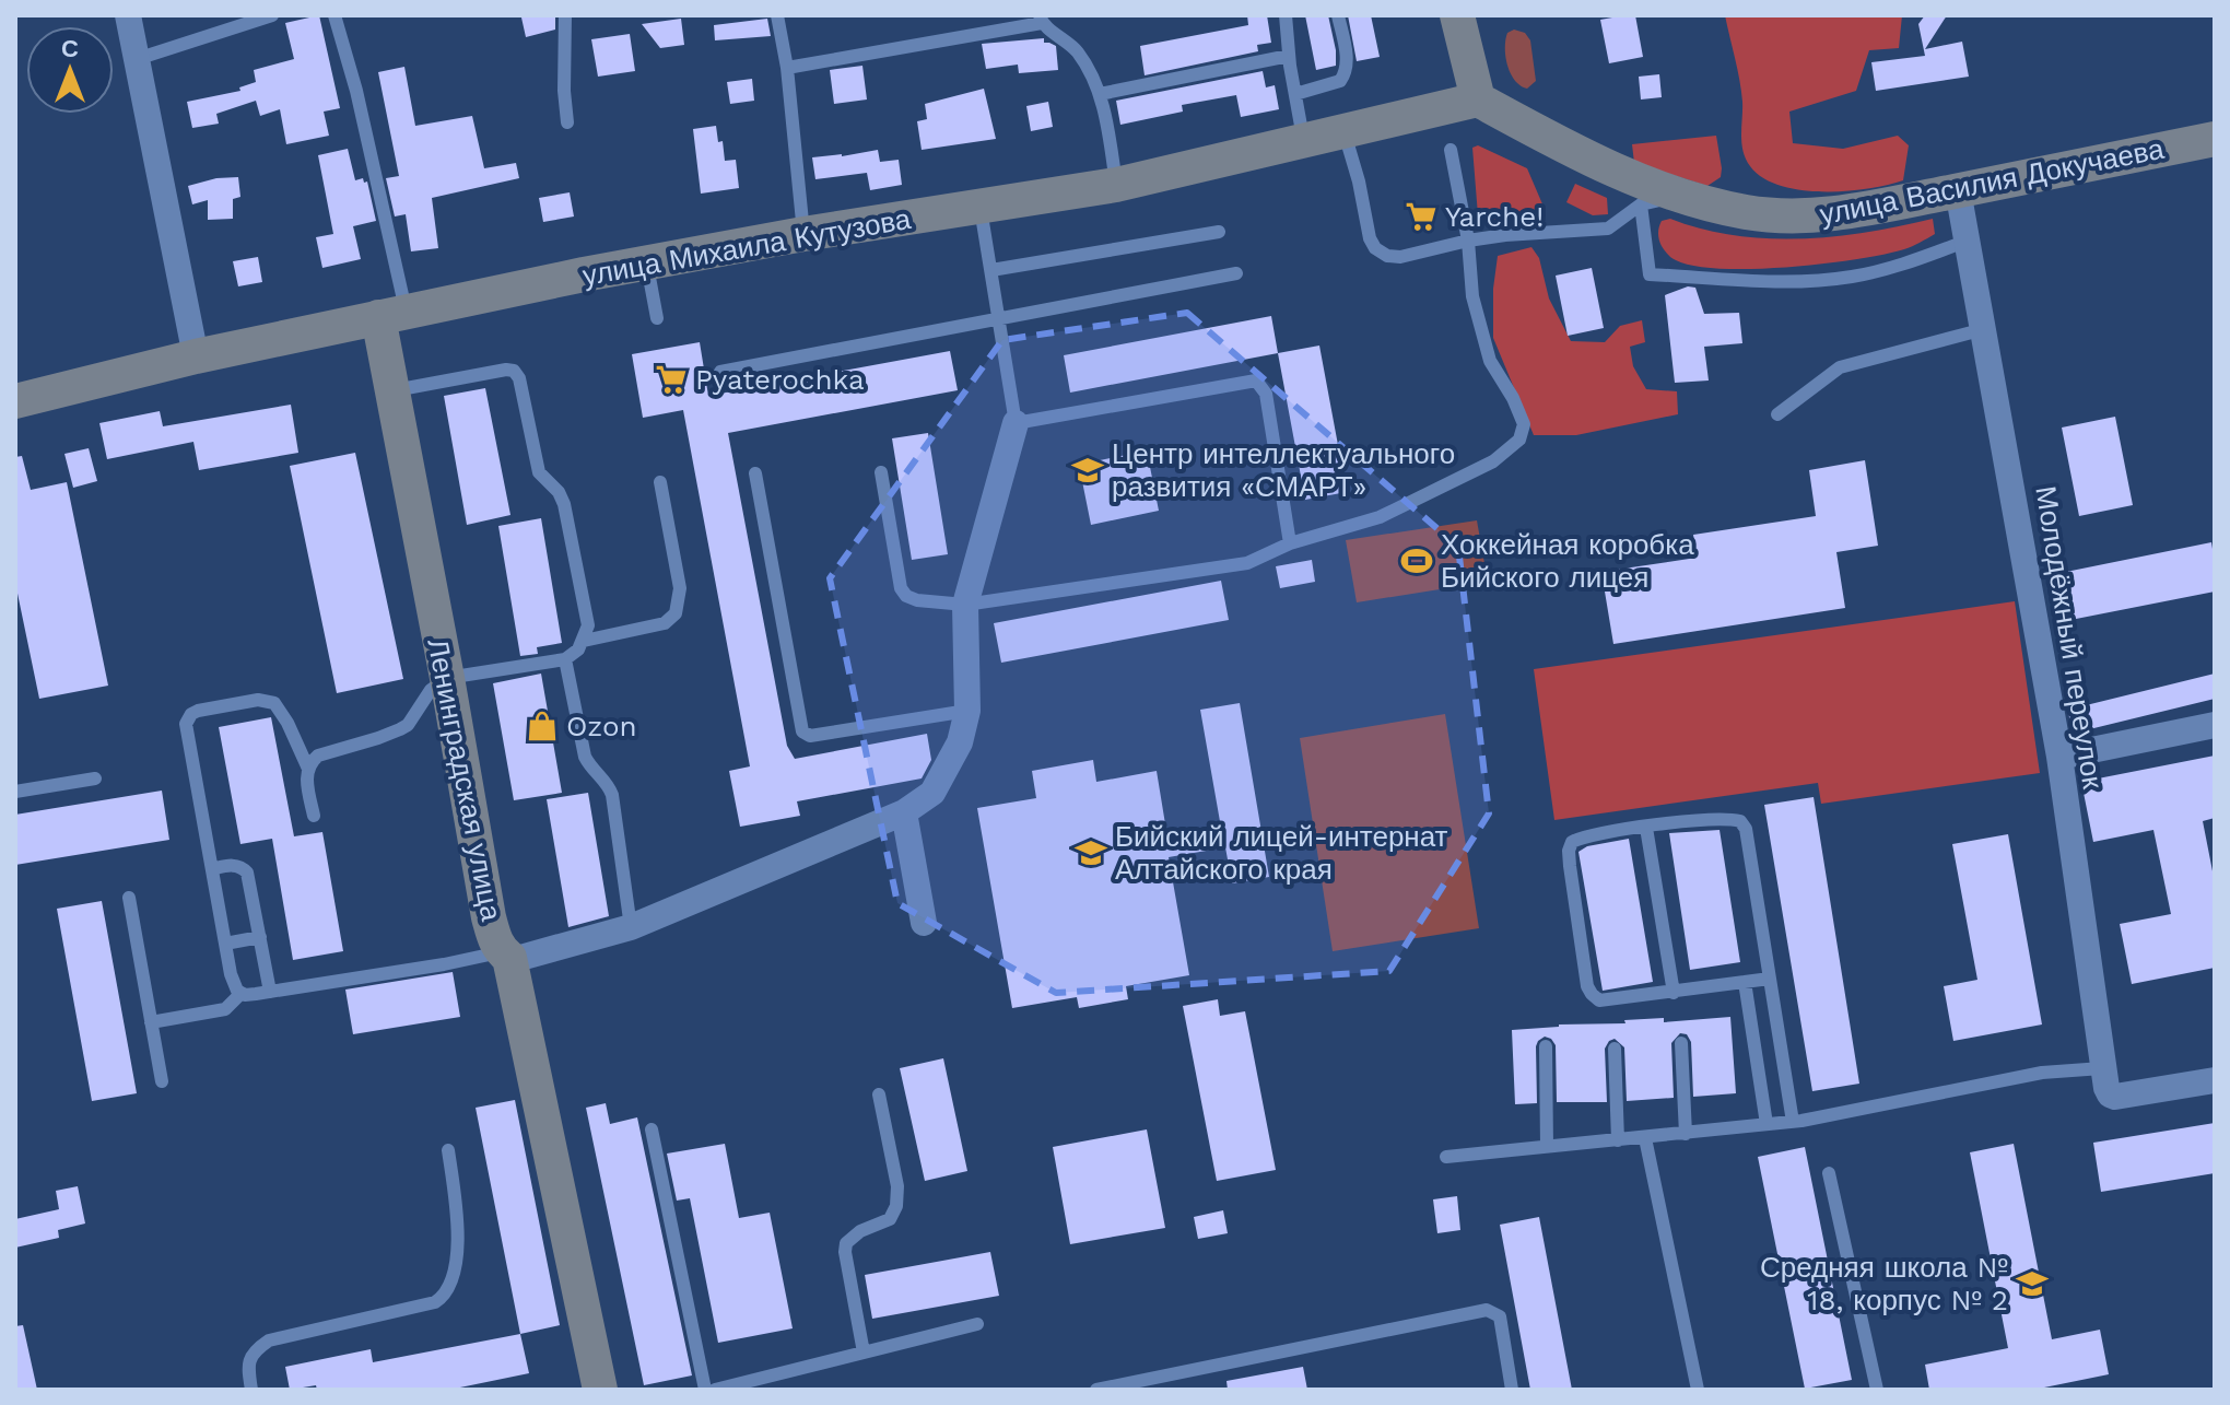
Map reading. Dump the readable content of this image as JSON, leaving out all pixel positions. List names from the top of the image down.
{
  "streets": {
    "street": [
      "улица Василия Докучаева",
      "улица Михаила Кутузова",
      "Молодёжный переулок",
      "Ленинградская улица"
    ]
  },
  "crossings": [
    ["улица Василия Докучаева", "улица Михаила Кутузова"],
    ["улица Василия Докучаева", "Молодёжный переулок"],
    ["улица Михаила Кутузова", "Ленинградская улица"]
  ],
  "places": {
    "supermarket": ["Yarche!", "Pyaterochka"],
    "school or university": ["Центр интеллектуального развития «СМАРТ»", "Бийский лицей-интернат Алтайского края", "Средняя школа № 18, корпус № 2"],
    "sports": ["Хоккейная коробка Бийского лицея"],
    "shop": ["Ozon"]
  },
  "north": "top"
}
